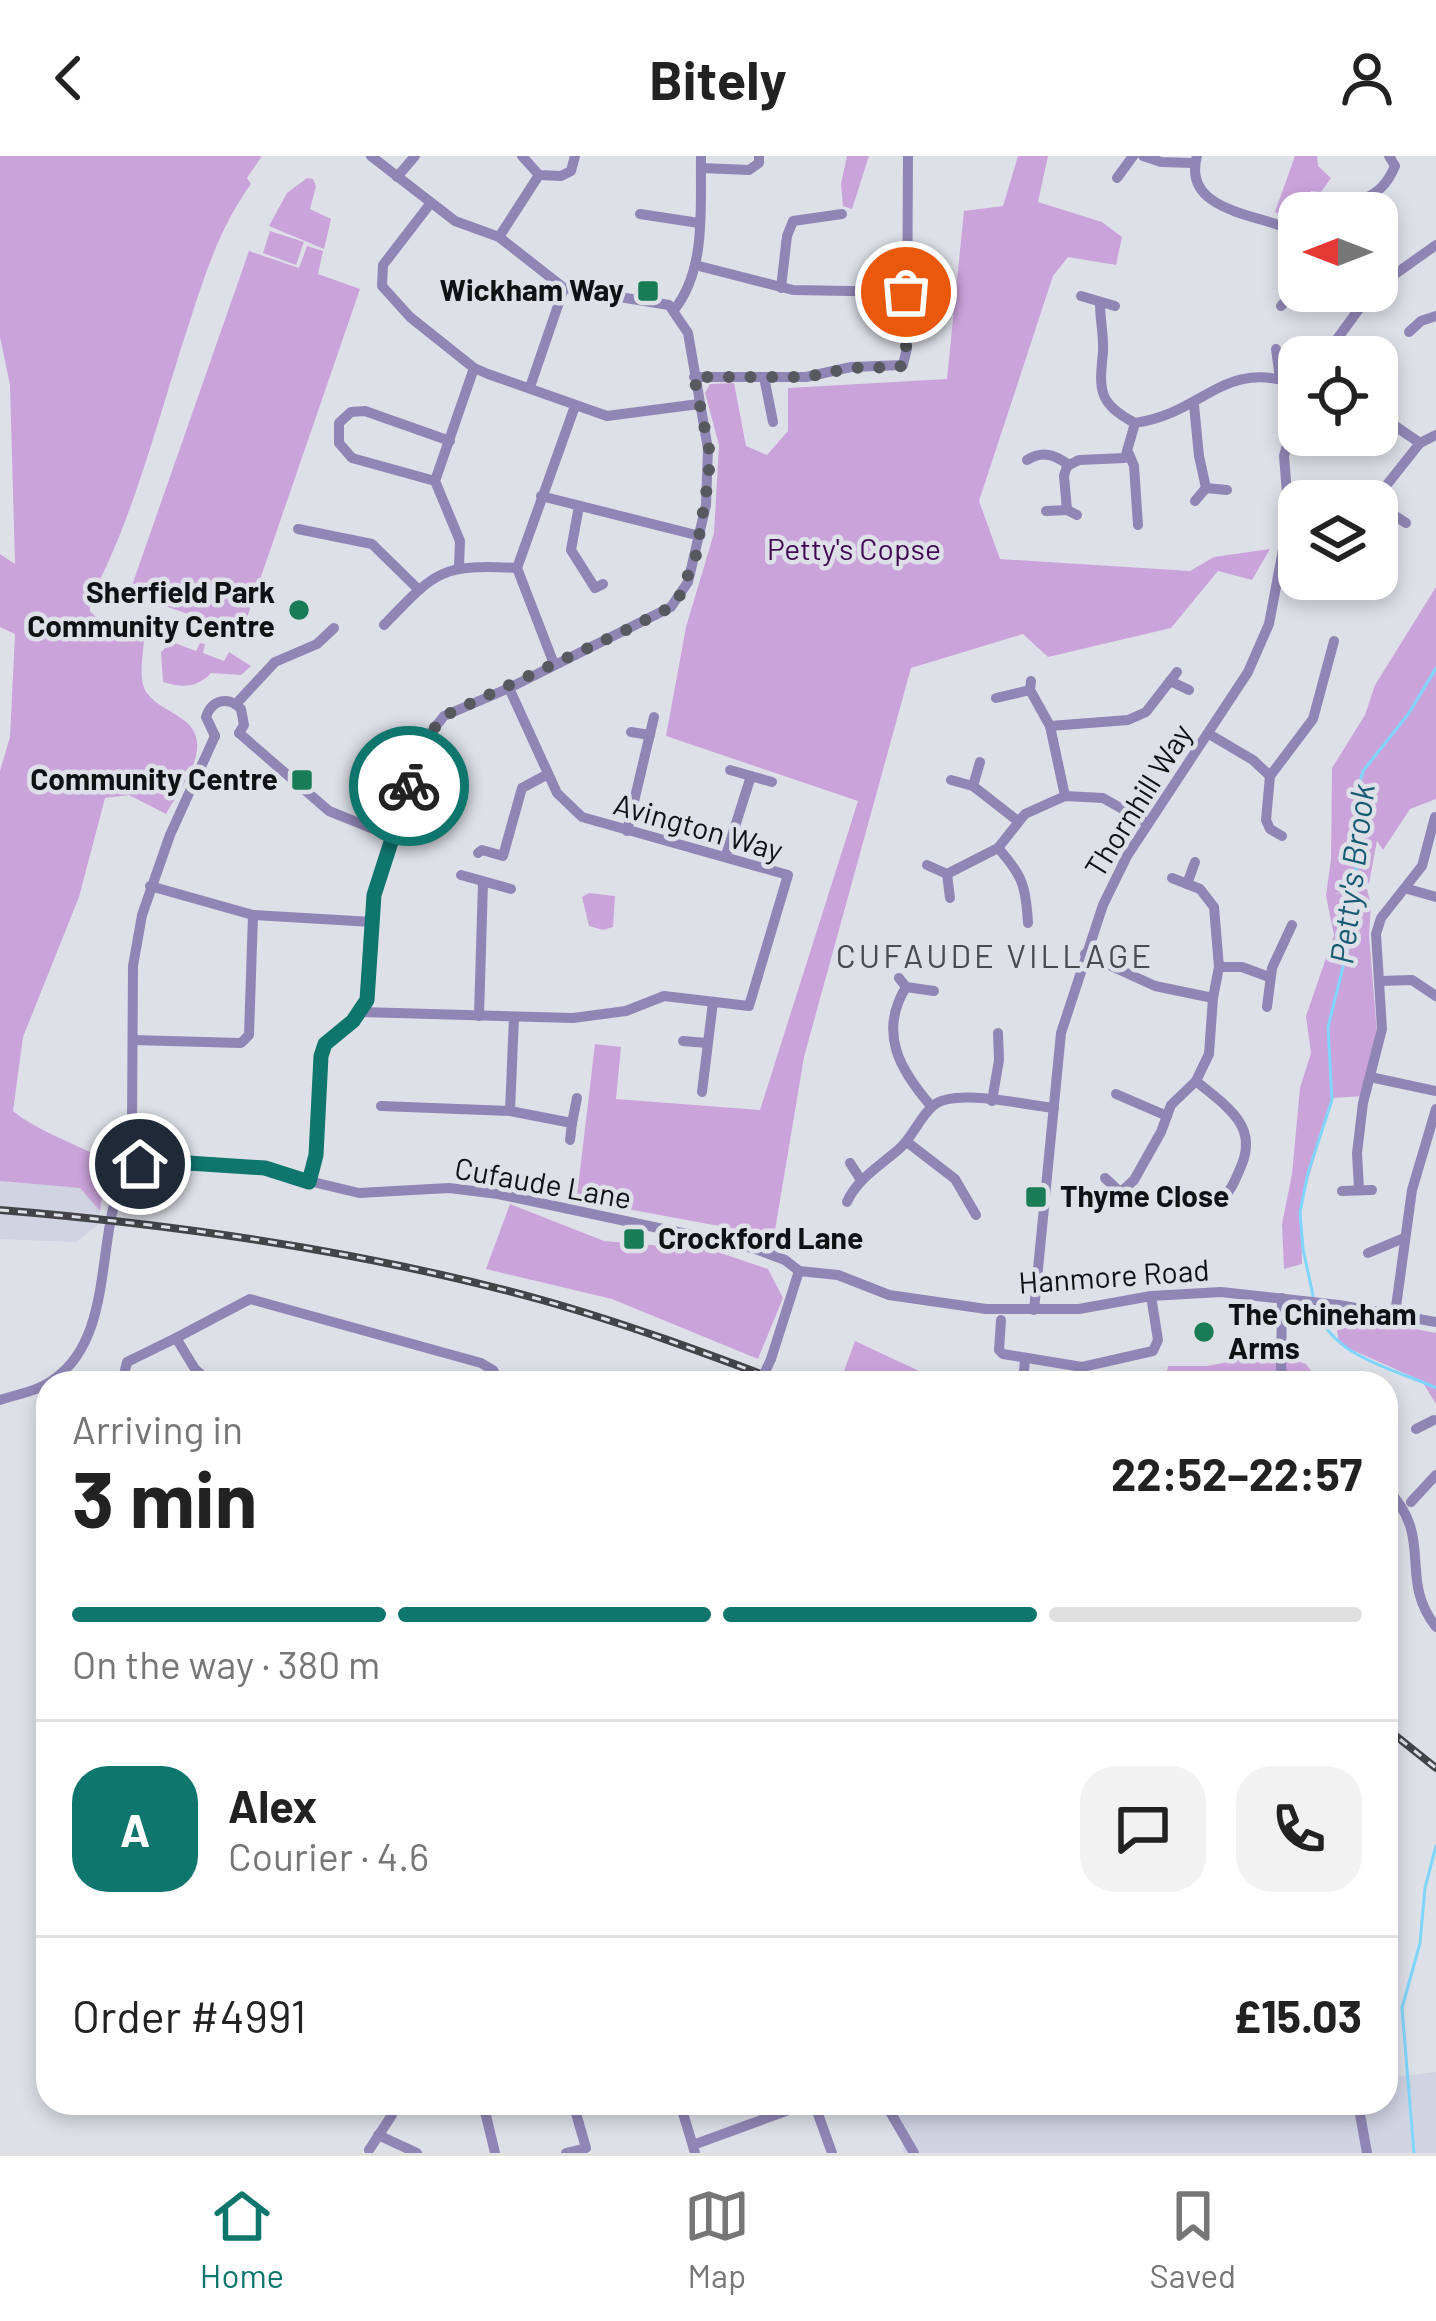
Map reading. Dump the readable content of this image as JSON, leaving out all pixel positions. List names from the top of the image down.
{
  "streets": {
    "street": [
      "Thornhill Way",
      "Avington Way",
      "Cufaude Lane",
      "Hanmore Road"
    ]
  },
  "crossings": [
    ["Thornhill Way", "Hanmore Road"],
    ["Cufaude Lane", "Hanmore Road"]
  ],
  "districts": ["CUFAUDE VILLAGE"],
  "water": ["Petty's Brook"],
  "parks": ["Petty's Copse"],
  "places": {
    "transit": [
      "Wickham Way",
      "Community Centre",
      "Thyme Close",
      "Crockford Lane"
    ],
    "other": ["Sherfield Park Community Centre", "The Chineham Arms"]
  },
  "north": "left",
  "page": {
    "header": "Bitely",
    "heading": ["3 min", "Arriving in", "22:52–22:57"],
    "panel": [
      "Alex",
      "Courier · 4.6",
      "Order #4991",
      "£15.03"
    ],
    "bar": "On the way · 380 m",
    "round": "A",
    "tabs": ["Home", "Map", "Saved"]
  }
}
